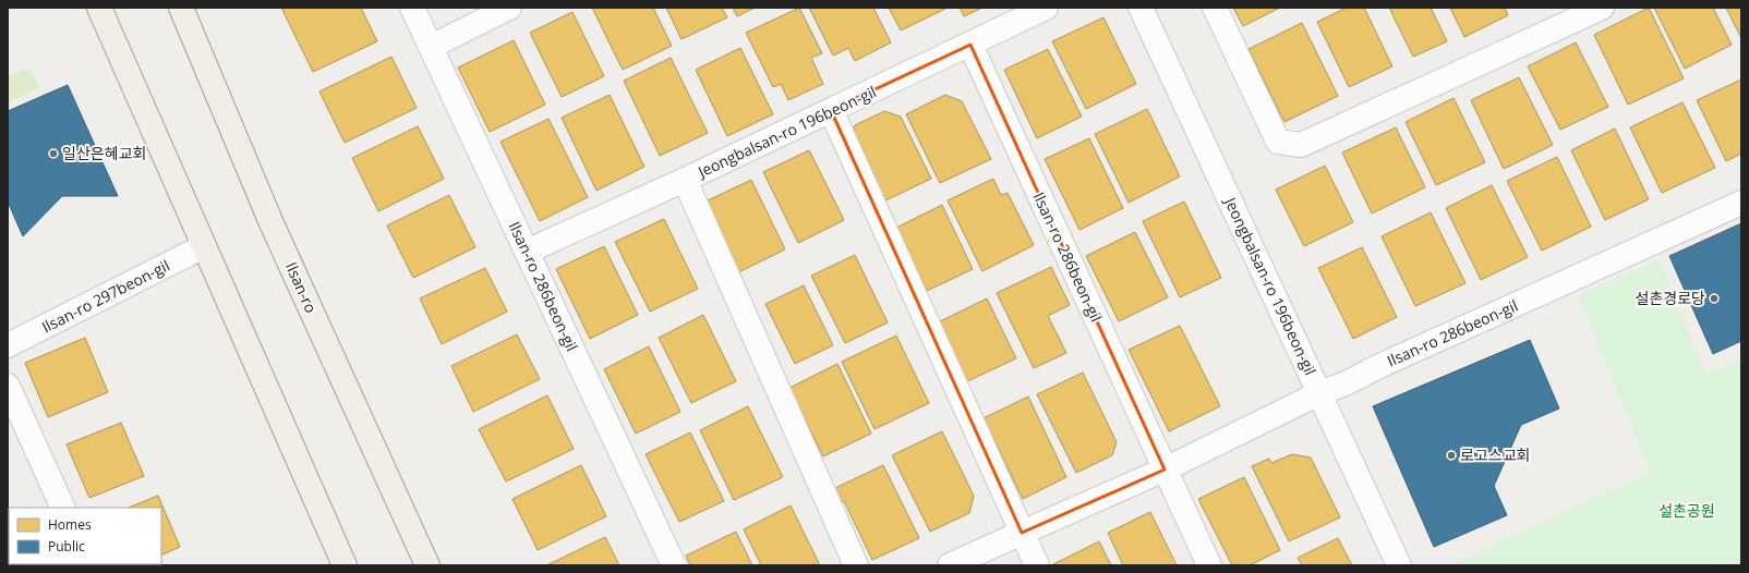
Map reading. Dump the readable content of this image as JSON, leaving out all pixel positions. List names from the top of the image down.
{
  "streets": {
    "main road": ["Ilsan-ro"],
    "street": ["Jeongbalsan-ro 196beon-gil", "Ilsan-ro 286beon-gil", "Ilsan-ro 297beon-gil"]
  },
  "crossings": [
    ["Jeongbalsan-ro 196beon-gil", "Ilsan-ro 286beon-gil"]
  ],
  "parks": ["설촌공원"],
  "places": ["일산은혜교회", "설촌경로당", "로고스교회"],
  "legend": ["Homes", "Public"]
}
